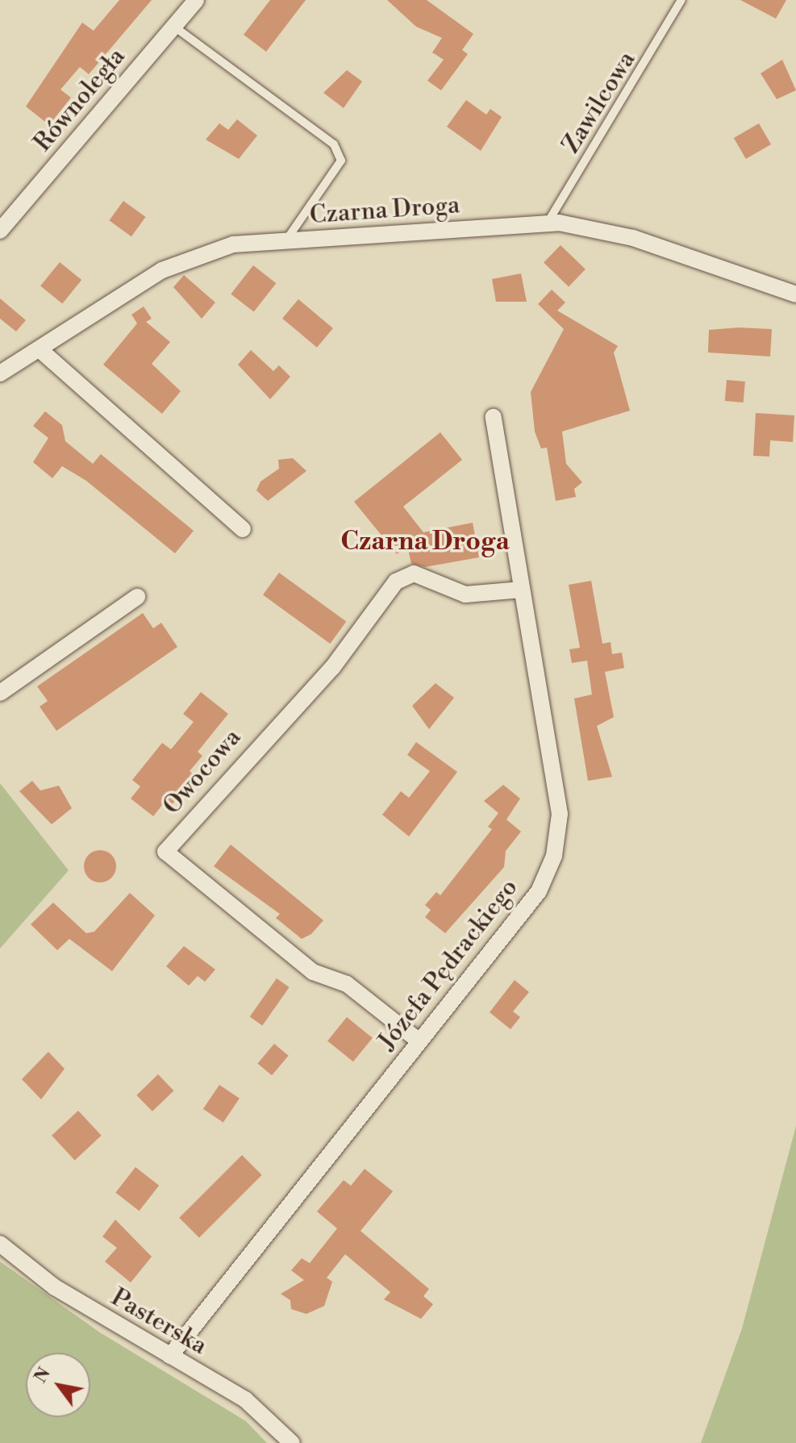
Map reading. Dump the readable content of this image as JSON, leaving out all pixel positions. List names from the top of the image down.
{
  "streets": {
    "street": [
      "Równoległa",
      "Czarna Droga",
      "Owocowa",
      "Józefa Pędrackiego",
      "Pasterska"
    ],
    "lane": ["Zawilcowa"]
  },
  "crossings": [
    ["Zawilcowa", "Czarna Droga"],
    ["Owocowa", "Józefa Pędrackiego"],
    ["Józefa Pędrackiego", "Pasterska"]
  ],
  "districts": ["Czarna Droga"],
  "north": "top left"
}
